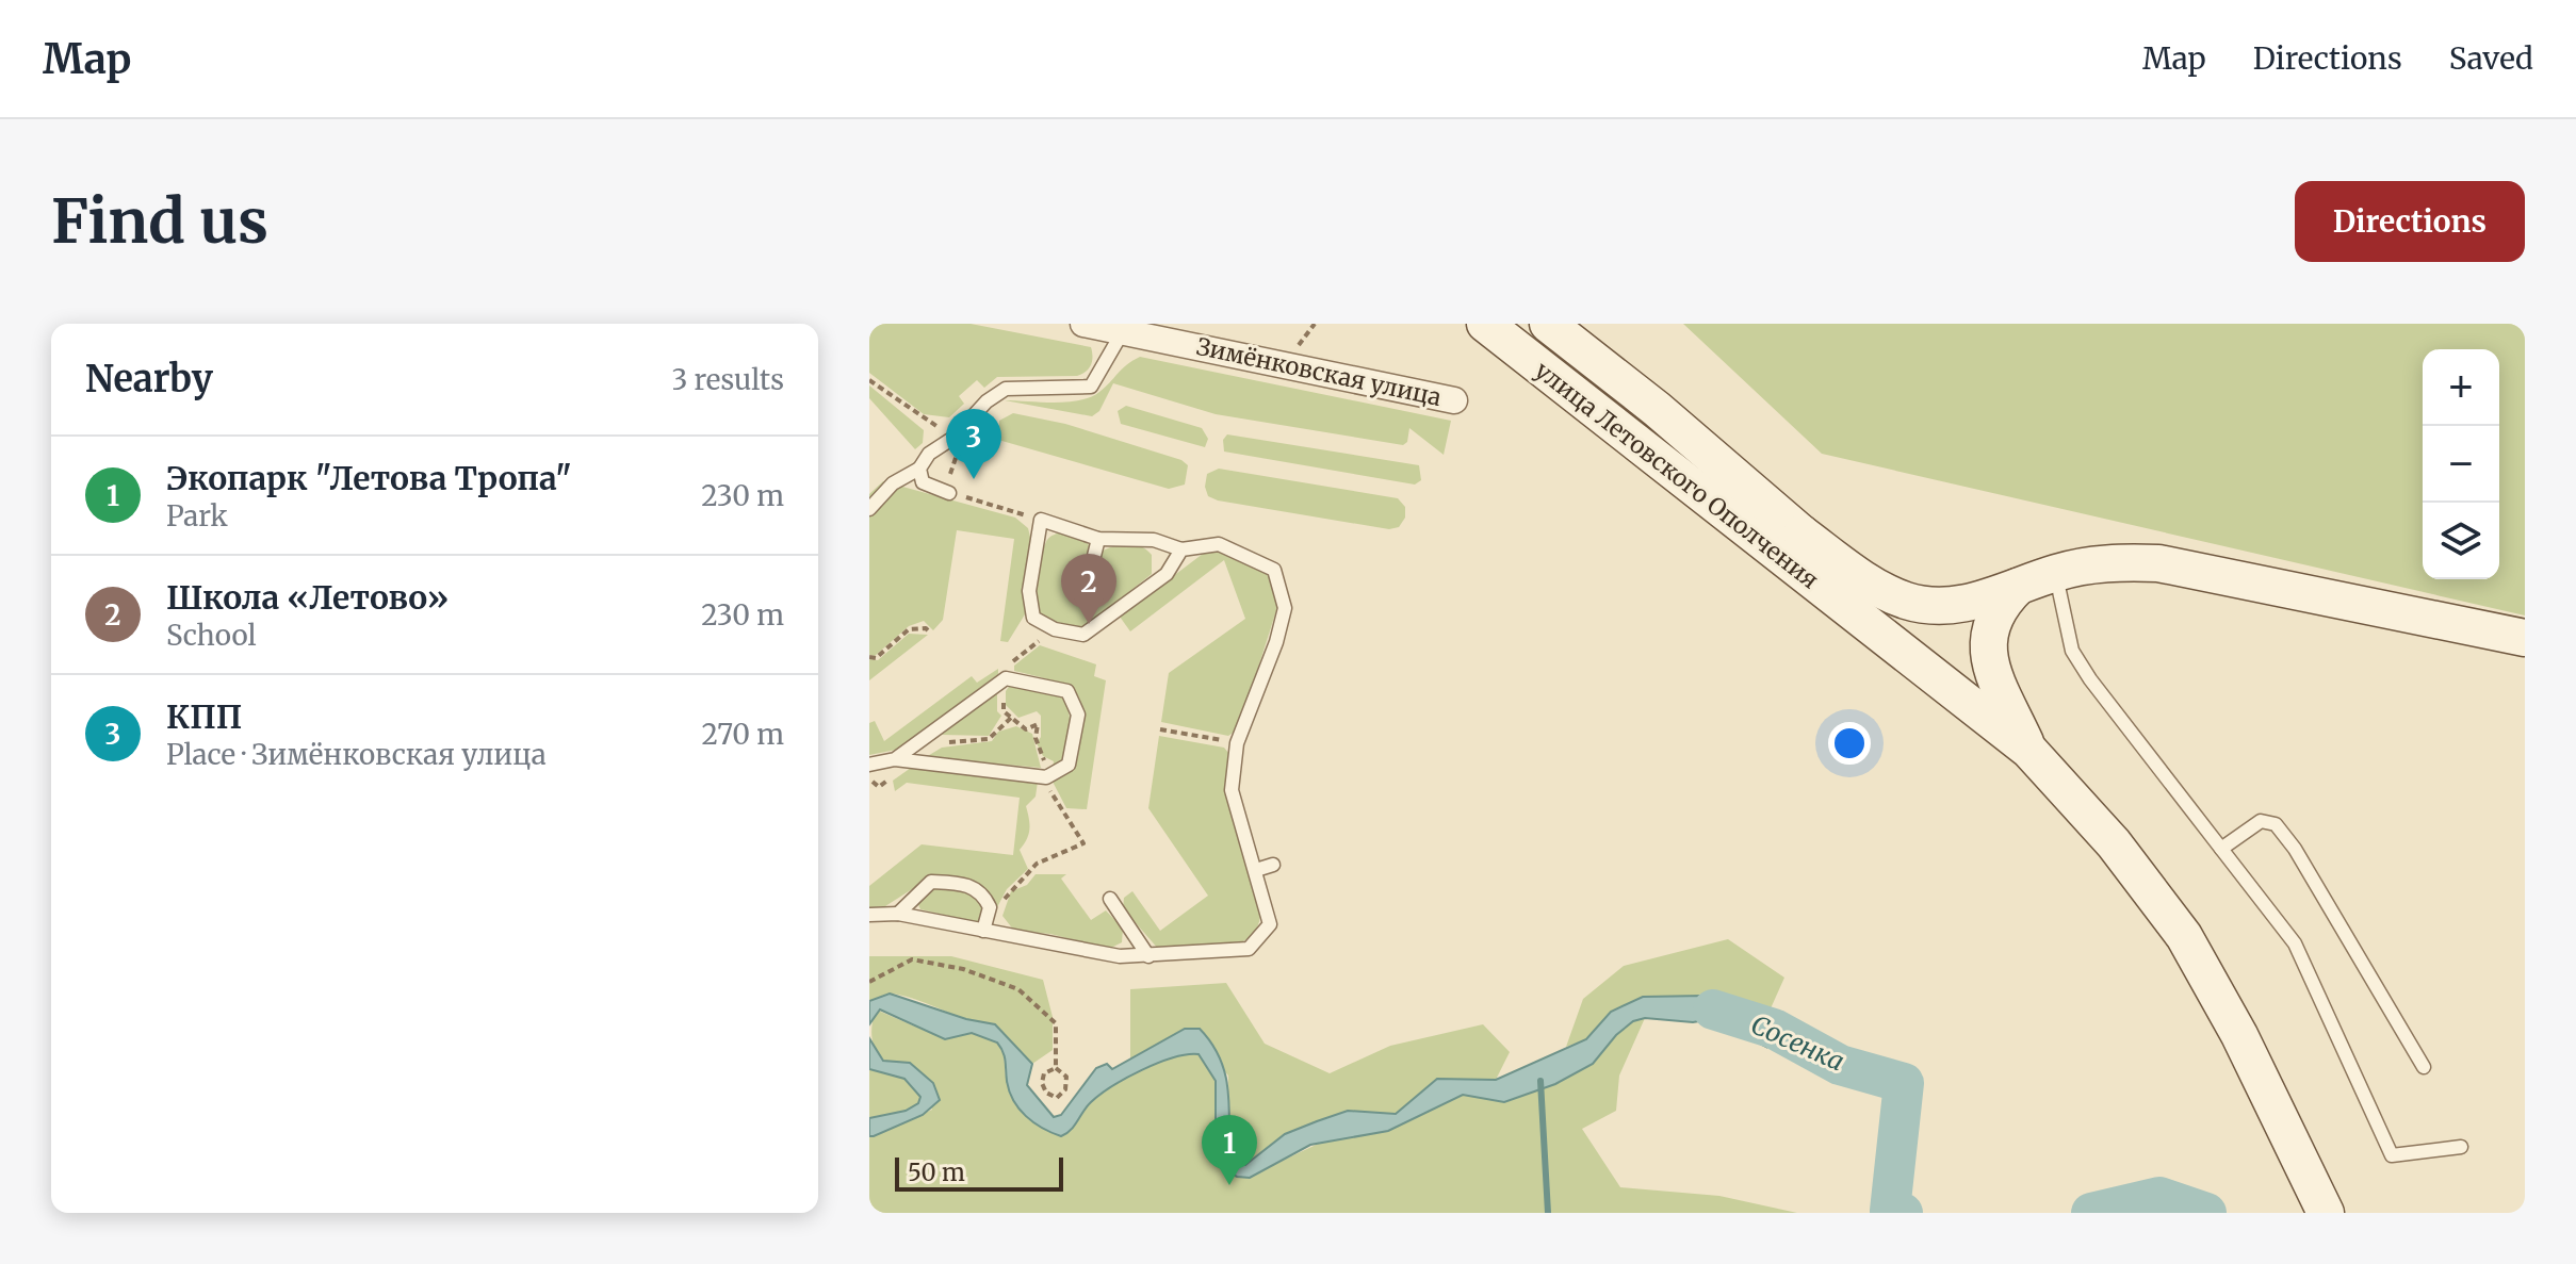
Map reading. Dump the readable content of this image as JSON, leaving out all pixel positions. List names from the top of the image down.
{
  "streets": {
    "main road": ["улица Летовского Ополчения"],
    "street": ["Зимёнковская улица"]
  },
  "water": ["Сосенка"],
  "scale_bar": "50 m",
  "page": {
    "header": "Map",
    "nav": ["Map", "Directions", "Saved"],
    "buttons": "Directions",
    "title": "Find us",
    "heading": ["Nearby", "3 results"],
    "map_buttons": ["+", "−"],
    "pins": ["3", "2", "1"],
    "list": [
      {
        "mark": "1",
        "name": "Экопарк \"Летова Тропа\"",
        "note": "Park",
        "value": "230 m"
      },
      {
        "mark": "2",
        "name": "Школа «Летово»",
        "note": "School",
        "value": "230 m"
      },
      {
        "mark": "3",
        "name": "КПП",
        "note": "Place · Зимёнковская улица",
        "value": "270 m"
      }
    ],
    "scale": "50 m"
  }
}
